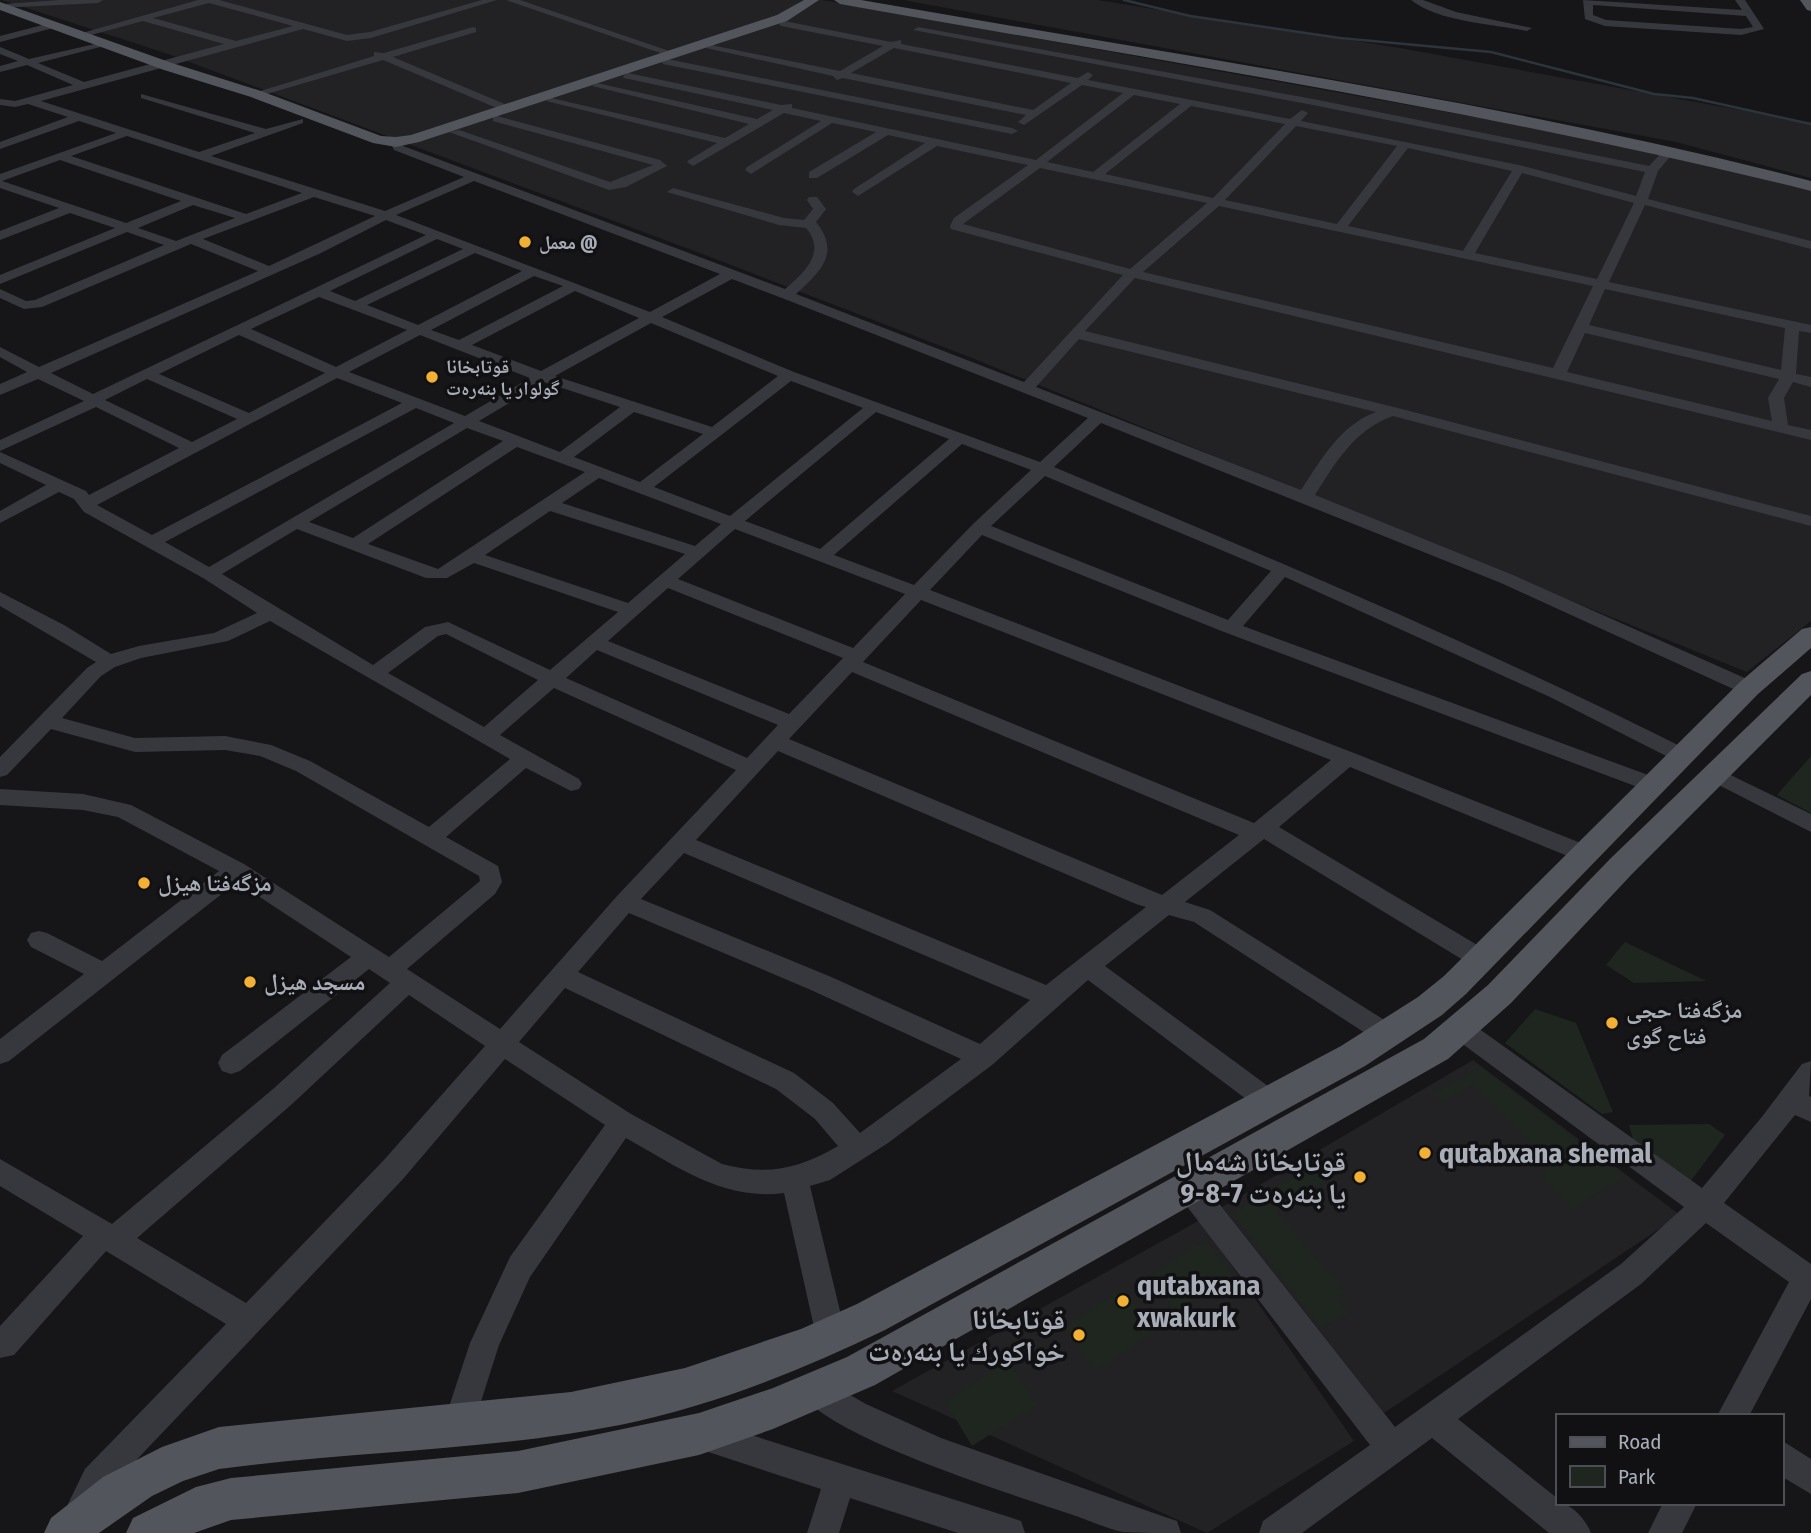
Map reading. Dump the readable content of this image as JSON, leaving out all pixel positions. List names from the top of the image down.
{
  "places": [
    "معمل @",
    "قوتابخانا گولوار یا بنەرەت",
    "مزگەفتا هیزل",
    "مسجد هيزل",
    "مزگەفتا حجی فتاح گوی",
    "qutabxana shemal",
    "قوتابخانا شەمال یا بنەرەت 7-8-9",
    "qutabxana xwakurk",
    "قوتابخانا خواکورك یا بنەرەت"
  ],
  "legend": ["Road", "Park"]
}
